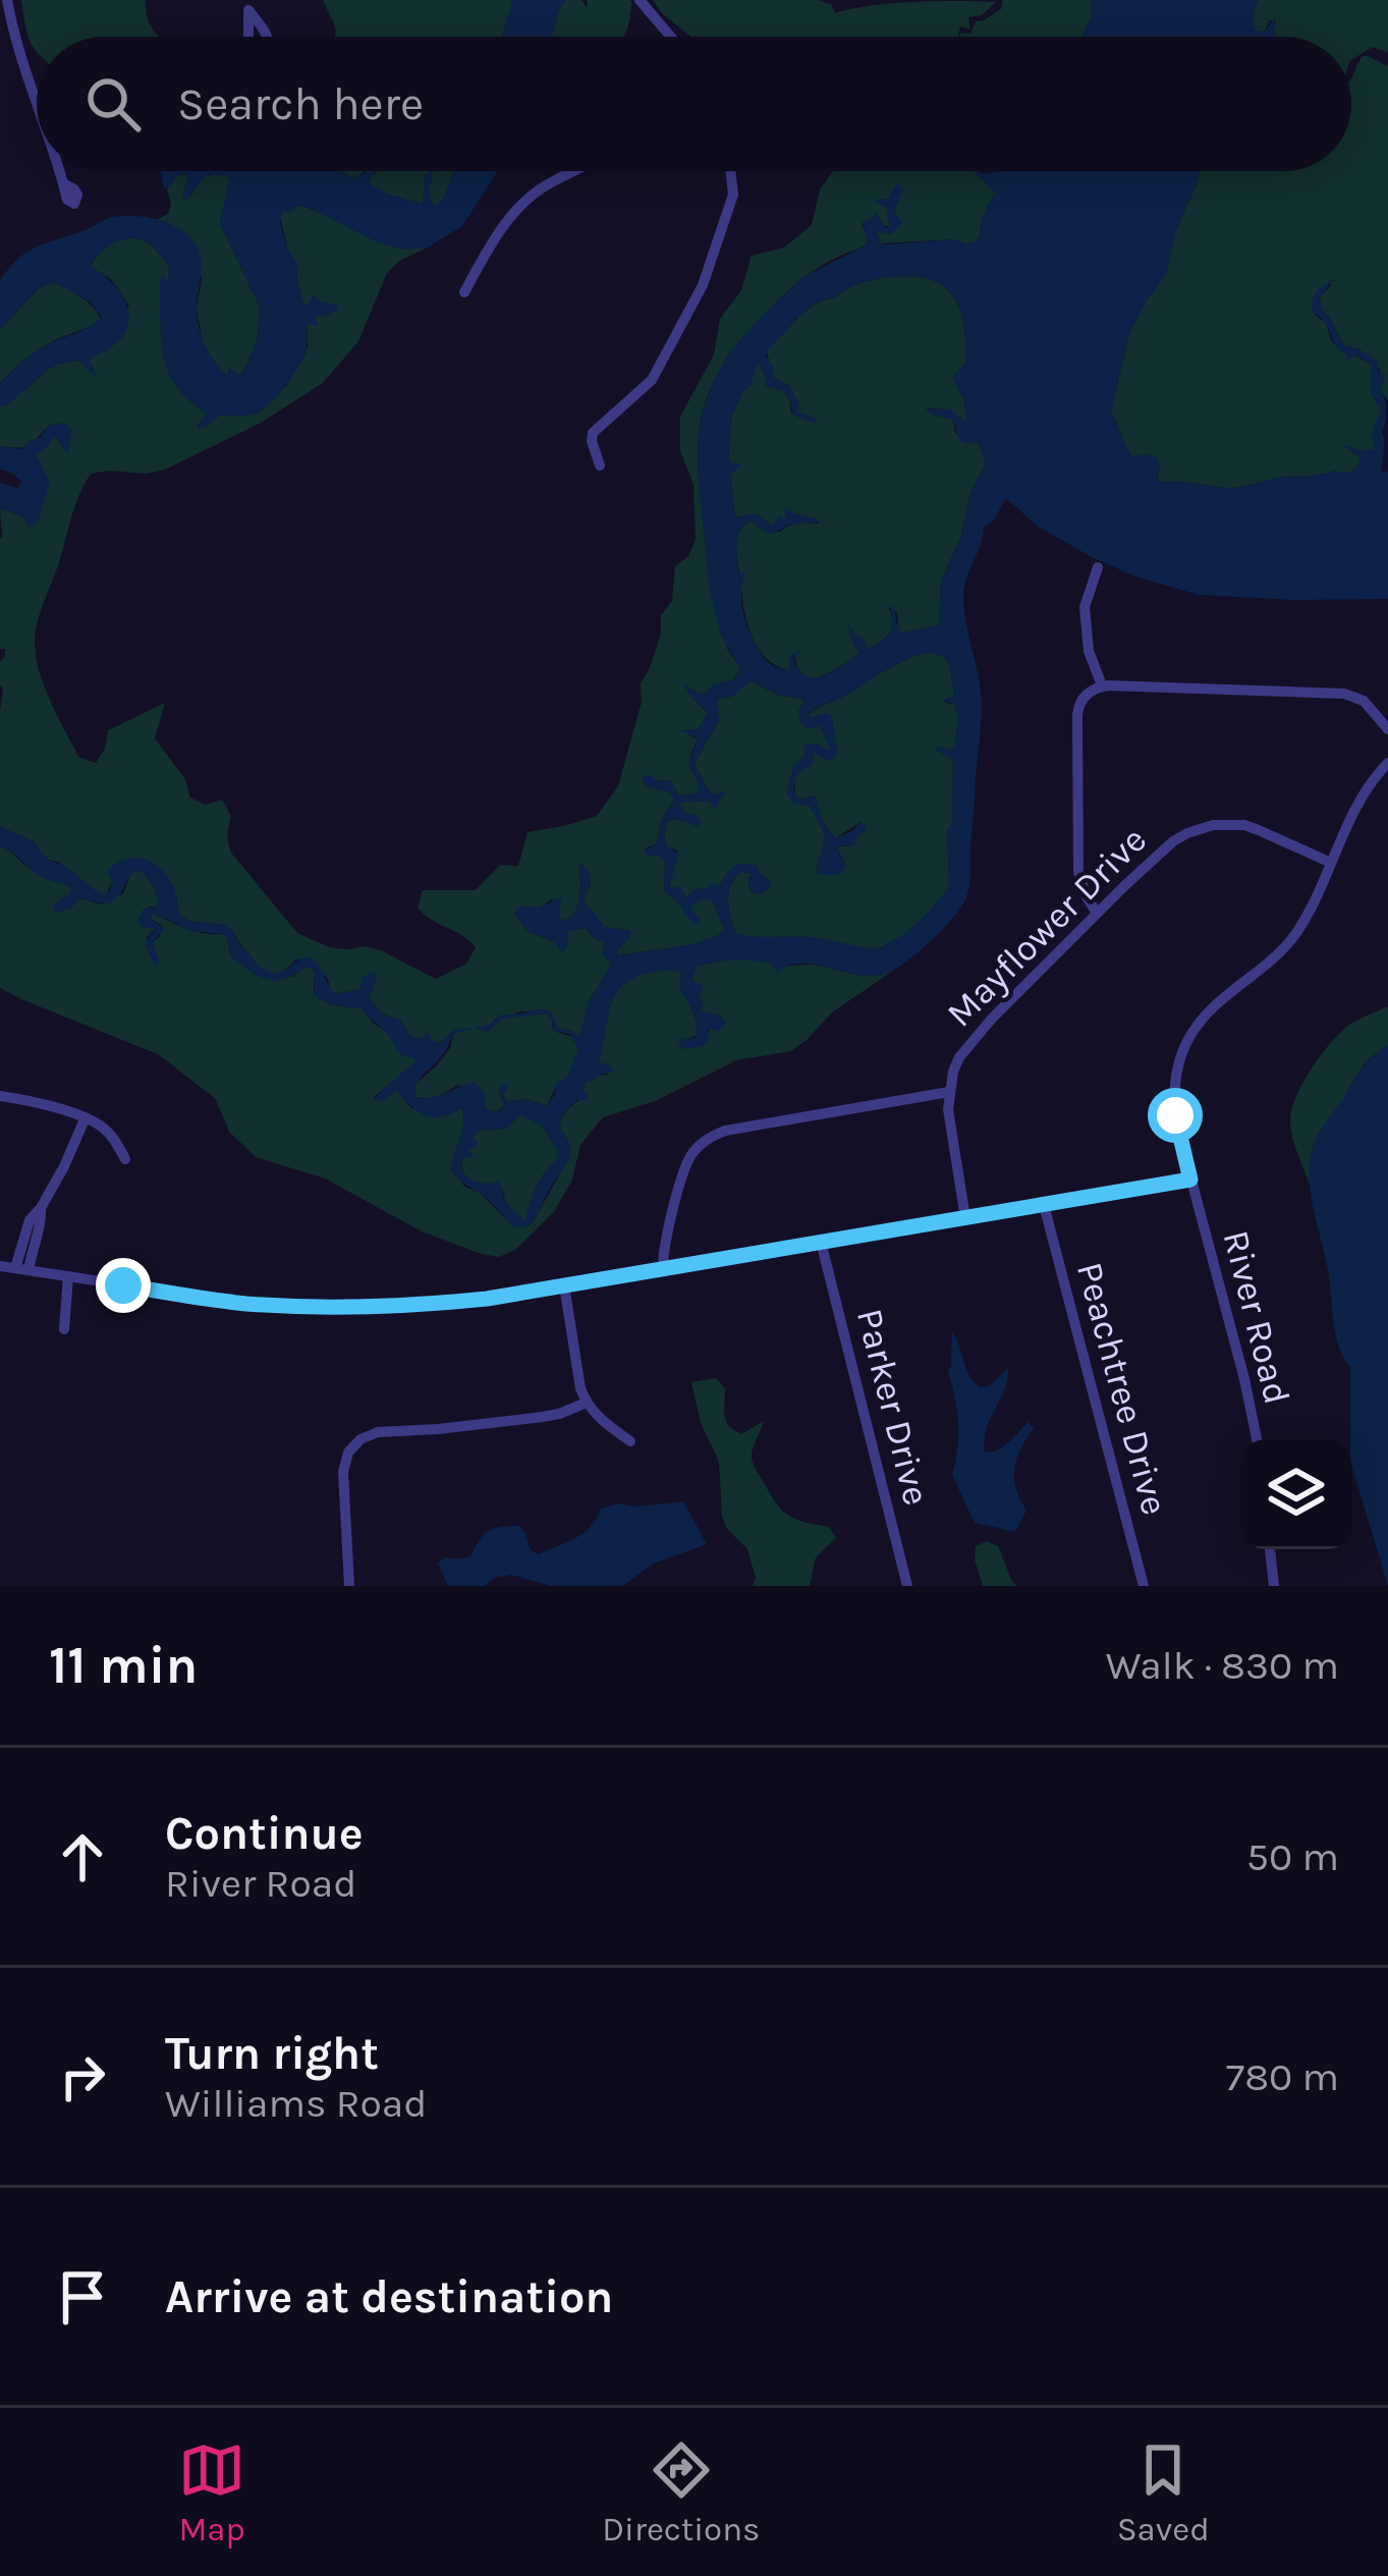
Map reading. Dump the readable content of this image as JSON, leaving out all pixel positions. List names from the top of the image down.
{
  "streets": {
    "street": [
      "Mayflower Drive",
      "River Road",
      "Peachtree Drive",
      "Parker Drive"
    ]
  },
  "crossings": [
    ["Mayflower Drive", "River Road"]
  ],
  "page": {
    "search": "Search here",
    "heading": ["11 min", "Walk · 830 m"],
    "list": [
      ["Continue", "River Road", "50 m"],
      ["Turn right", "Williams Road", "780 m"],
      "Arrive at destination"
    ],
    "nav": ["Map", "Directions", "Saved"]
  }
}
